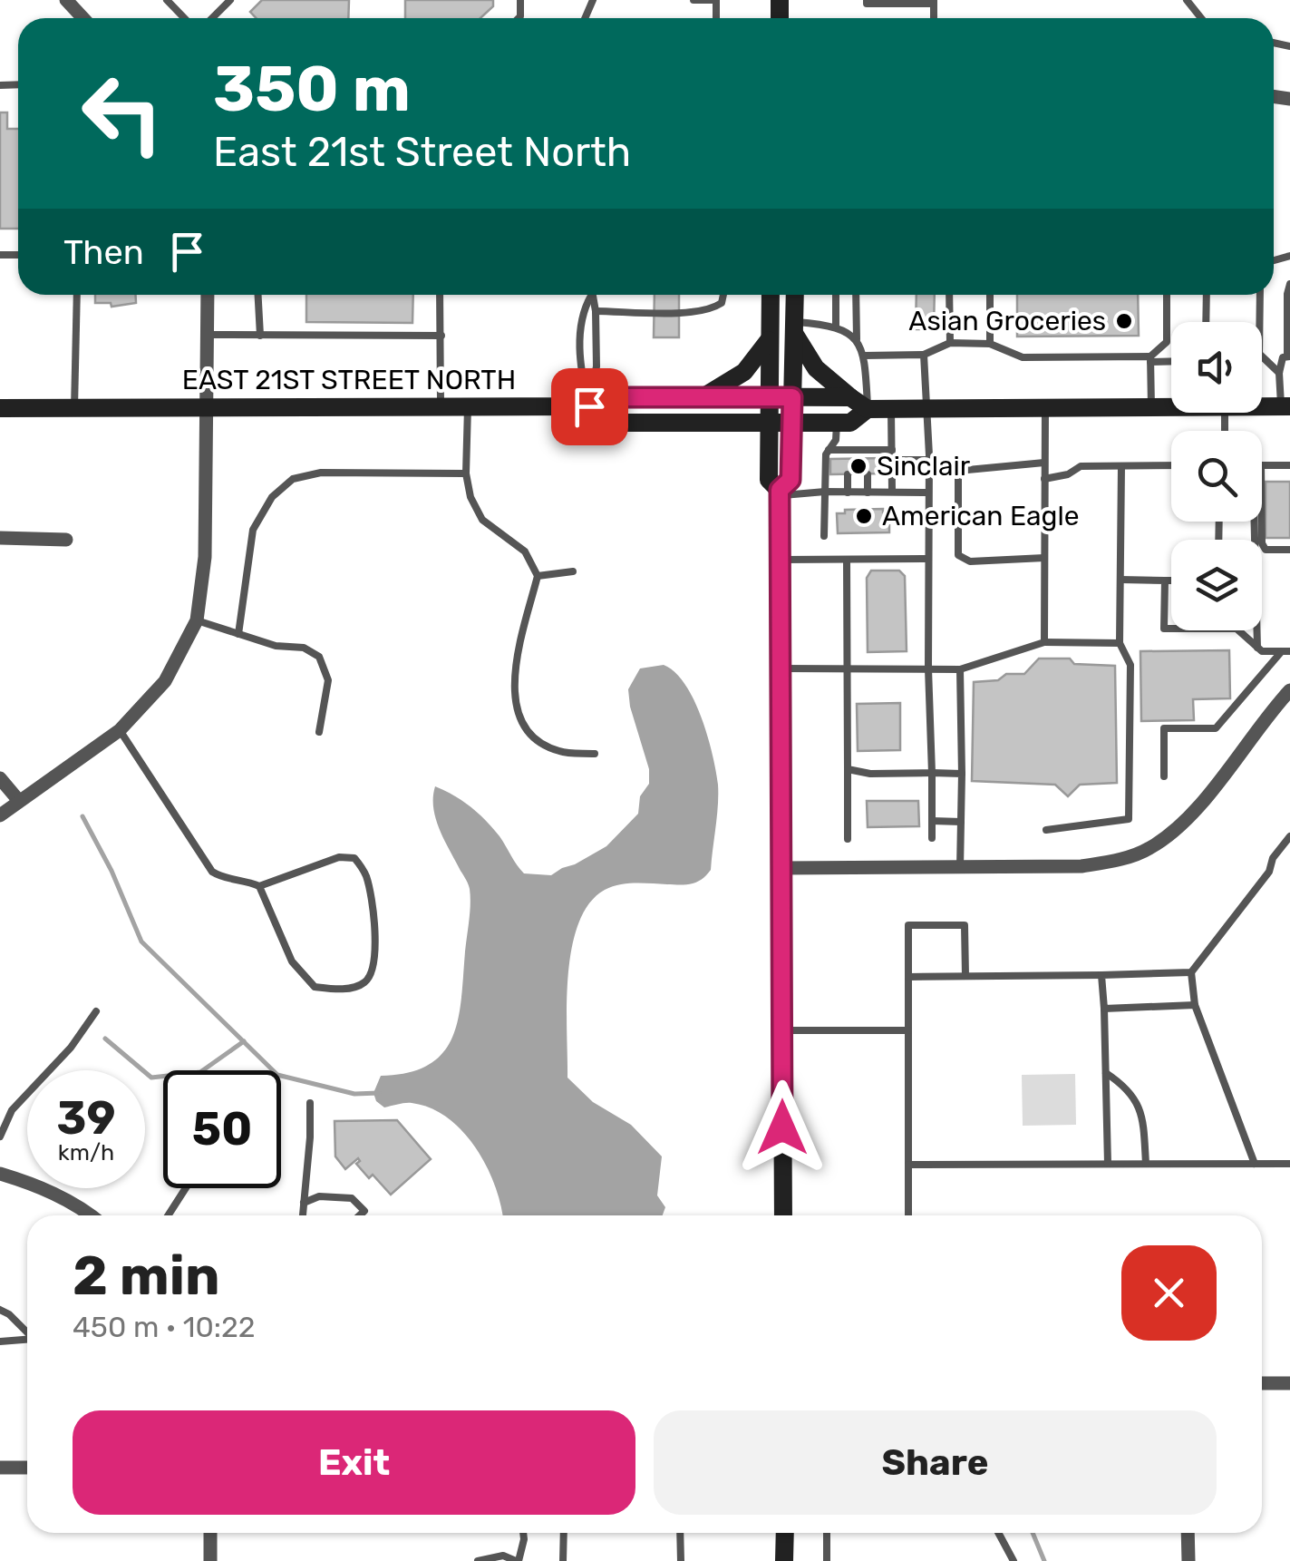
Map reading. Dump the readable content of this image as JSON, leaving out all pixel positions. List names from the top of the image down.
{
  "streets": {
    "main road": ["EAST 21ST STREET NORTH"]
  },
  "places": ["Asian Groceries", "Sinclair", "American Eagle"],
  "page": {
    "turn": ["350 m", "East 21st Street North"],
    "then": "Then",
    "speed": "39 km/h",
    "limit": "50",
    "heading": ["2 min", "450 m · 10:22"],
    "buttons": ["Exit", "Share"]
  }
}
